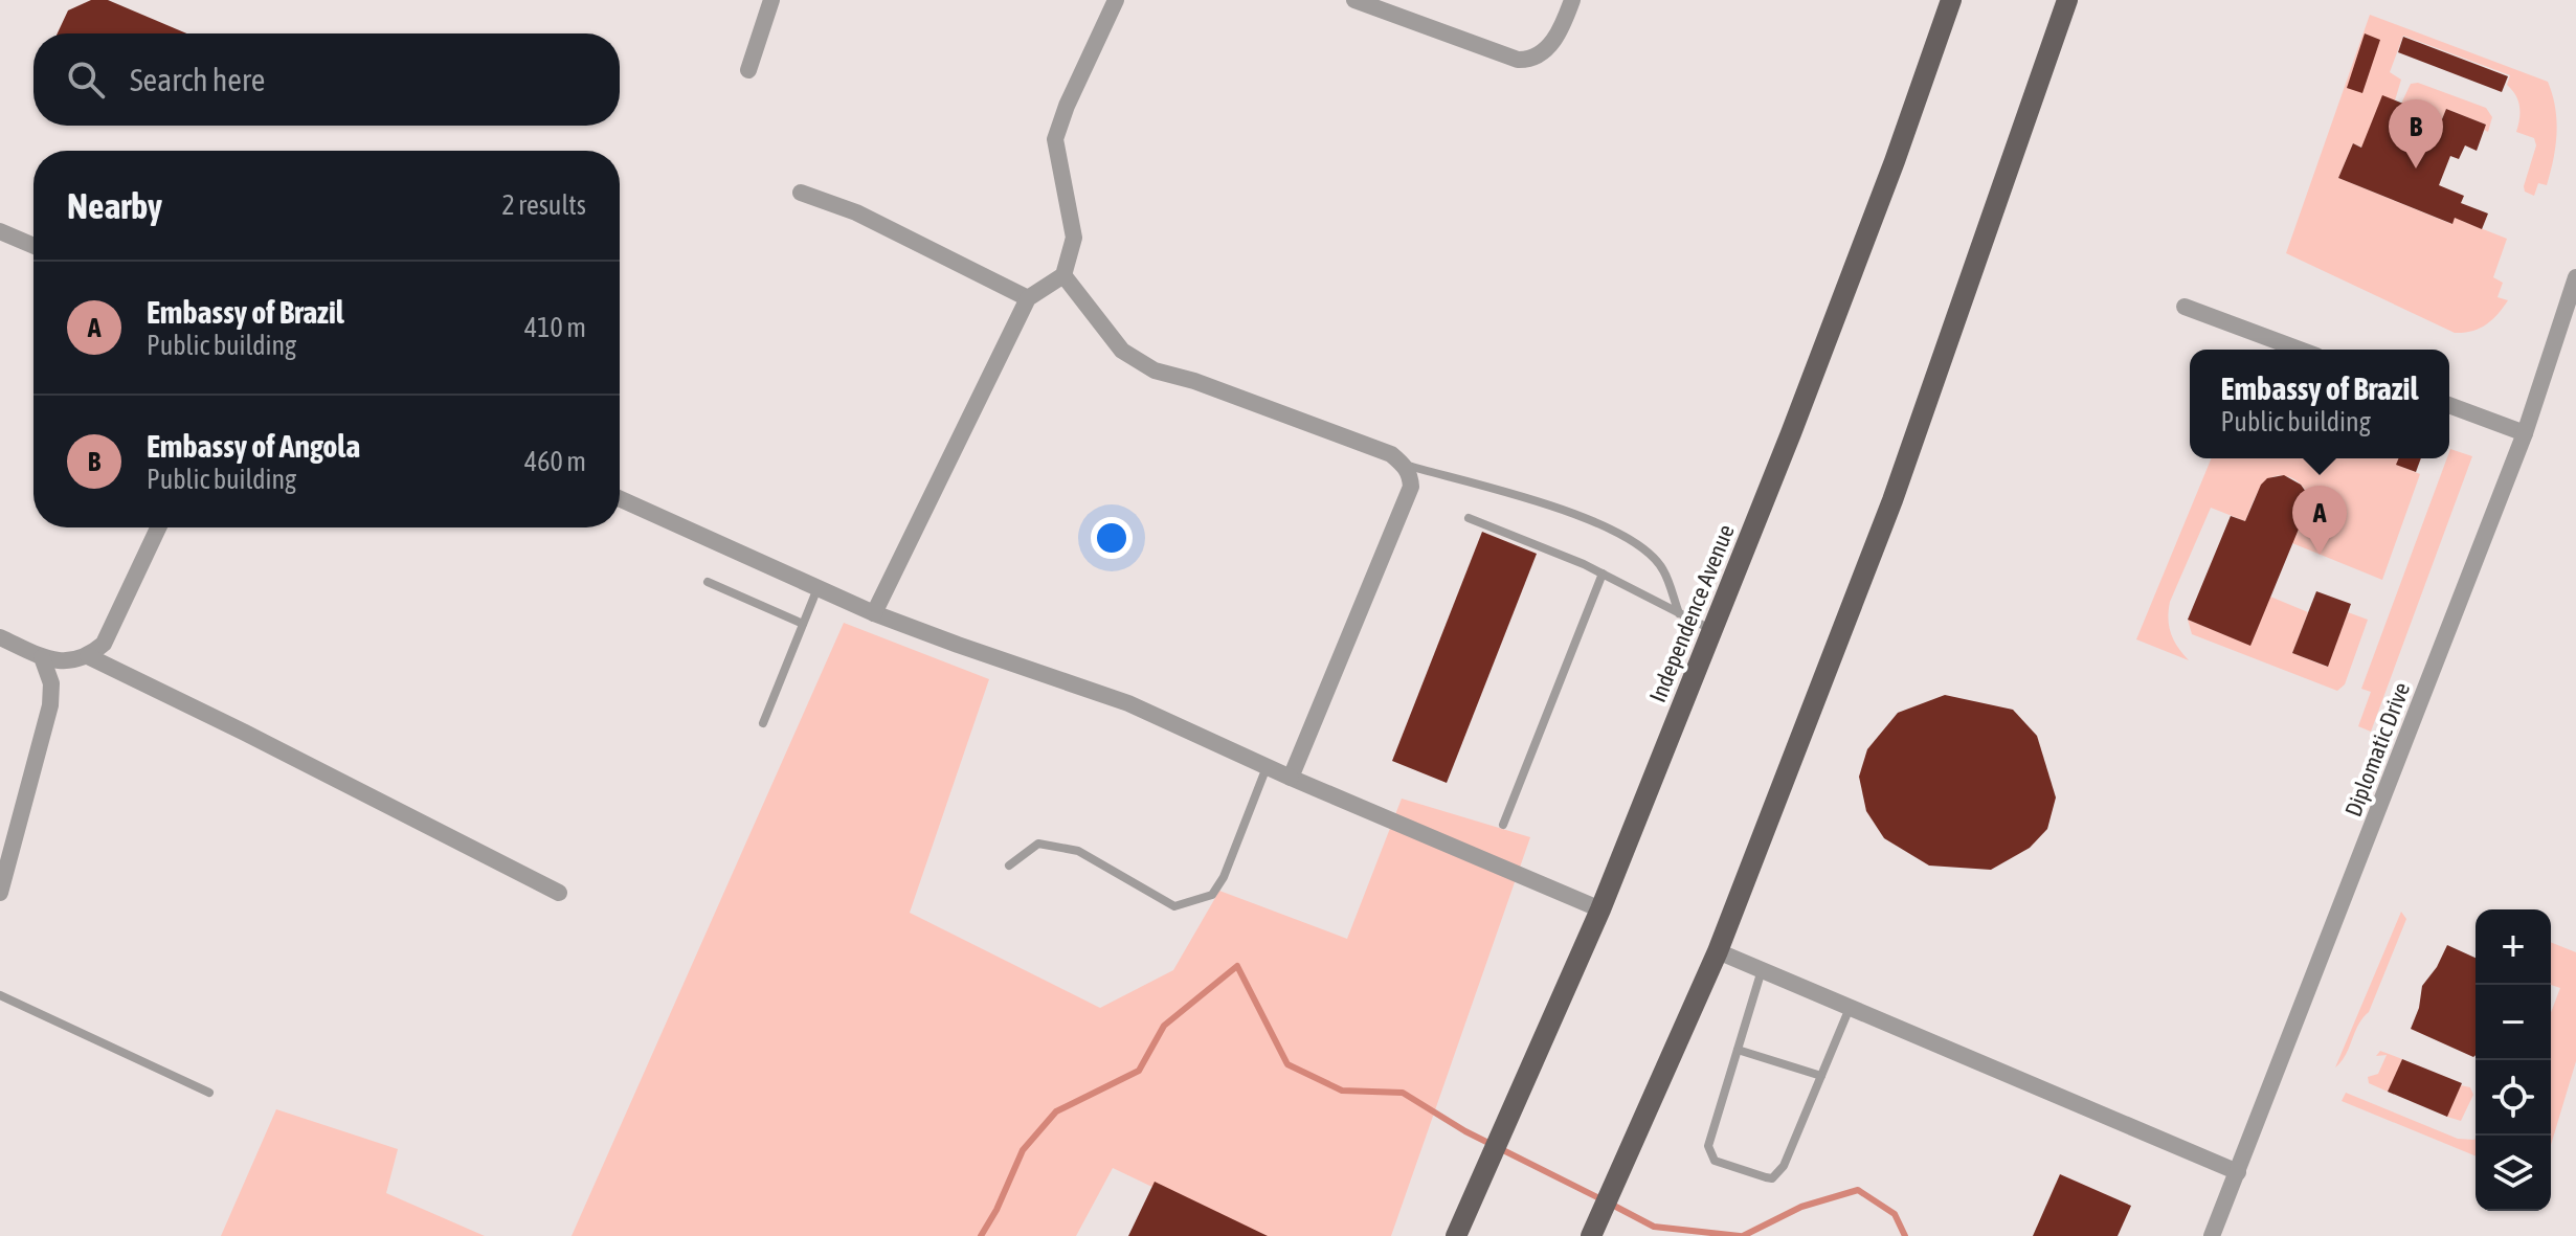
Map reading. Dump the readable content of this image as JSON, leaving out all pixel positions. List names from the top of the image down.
{
  "streets": {
    "main road": ["Independence Avenue"],
    "street": ["Diplomatic Drive"]
  },
  "page": {
    "search": "Search here",
    "pins": ["B", "A"],
    "heading": ["Nearby", "2 results"],
    "list": [
      {
        "mark": "A",
        "name": "Embassy of Brazil",
        "note": "Public building",
        "value": "410 m"
      },
      {
        "mark": "B",
        "name": "Embassy of Angola",
        "note": "Public building",
        "value": "460 m"
      }
    ],
    "popup": ["Embassy of Brazil", "Public building"],
    "map_buttons": ["+", "−"]
  }
}
